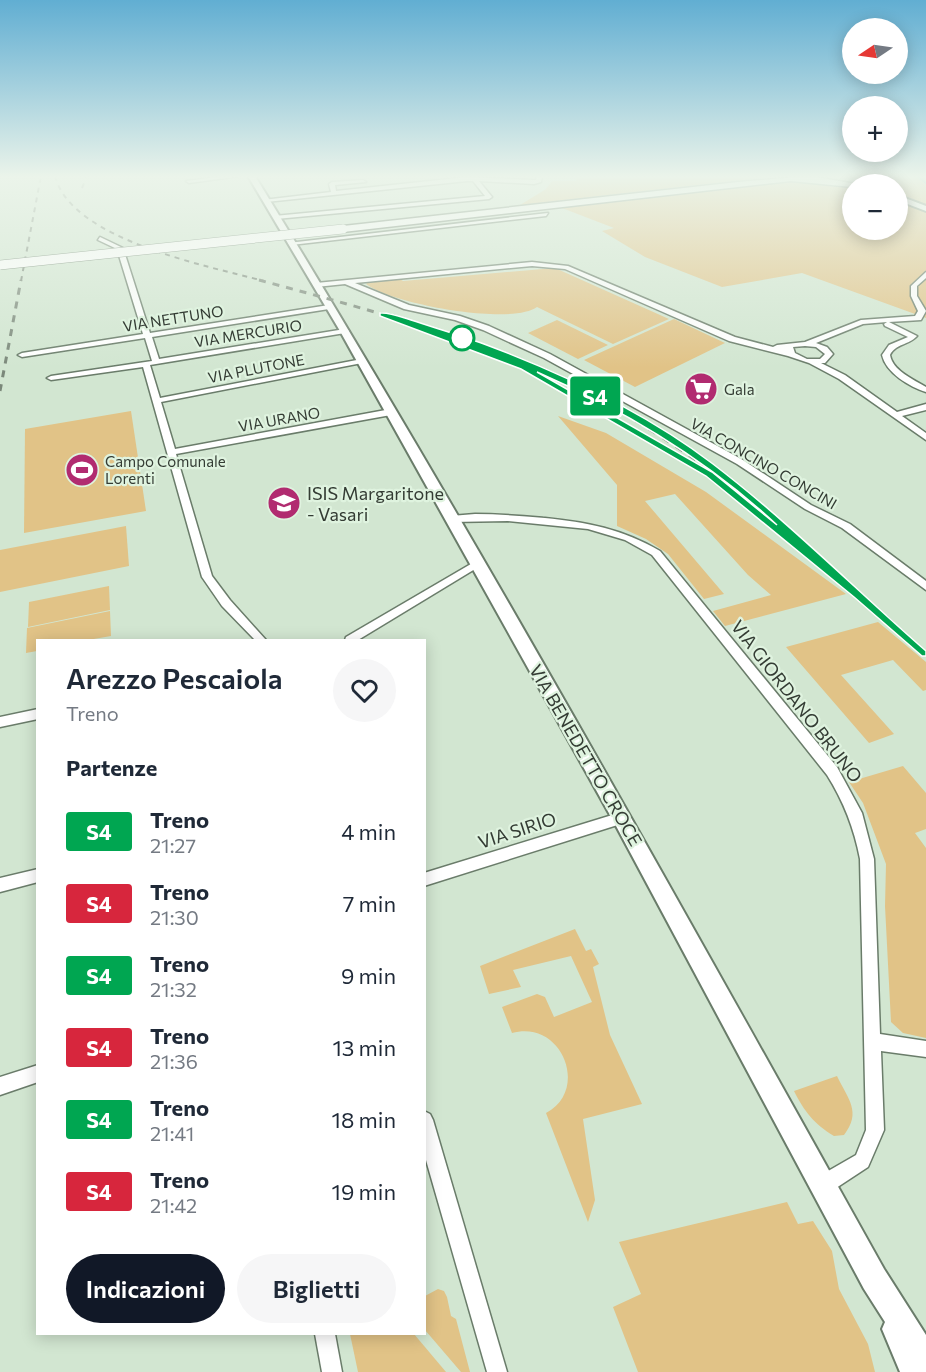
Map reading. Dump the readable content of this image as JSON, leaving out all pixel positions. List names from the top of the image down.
{
  "streets": {
    "main road": ["VIA BENEDETTO CROCE"],
    "street": [
      "VIA NETTUNO",
      "VIA MERCURIO",
      "VIA PLUTONE",
      "VIA URANO",
      "VIA CONCINO CONCINI",
      "VIA GIORDANO BRUNO",
      "VIA SIRIO"
    ]
  },
  "crossings": [
    ["VIA NETTUNO", "VIA BENEDETTO CROCE"],
    ["VIA MERCURIO", "VIA BENEDETTO CROCE"],
    ["VIA PLUTONE", "VIA BENEDETTO CROCE"],
    ["VIA URANO", "VIA BENEDETTO CROCE"],
    ["VIA GIORDANO BRUNO", "VIA BENEDETTO CROCE"],
    ["VIA BENEDETTO CROCE", "VIA SIRIO"]
  ],
  "places": {
    "supermarket": ["Gala"],
    "sports": ["Campo Comunale Lorenti"],
    "school or university": ["ISIS Margaritone - Vasari"]
  },
  "north": "left",
  "page": {
    "on_map": "S4",
    "map_buttons": ["+", "−"],
    "heading": [
      ["Arezzo Pescaiola", "Treno"],
      "Partenze"
    ],
    "list": [
      {
        "mark": "S4",
        "name": "Treno",
        "note": "21:27",
        "value": "4 min"
      },
      {
        "mark": "S4",
        "name": "Treno",
        "note": "21:30",
        "value": "7 min"
      },
      {
        "mark": "S4",
        "name": "Treno",
        "note": "21:32",
        "value": "9 min"
      },
      {
        "mark": "S4",
        "name": "Treno",
        "note": "21:36",
        "value": "13 min"
      },
      {
        "mark": "S4",
        "name": "Treno",
        "note": "21:41",
        "value": "18 min"
      },
      {
        "mark": "S4",
        "name": "Treno",
        "note": "21:42",
        "value": "19 min"
      }
    ],
    "buttons": ["Indicazioni", "Biglietti"]
  }
}
